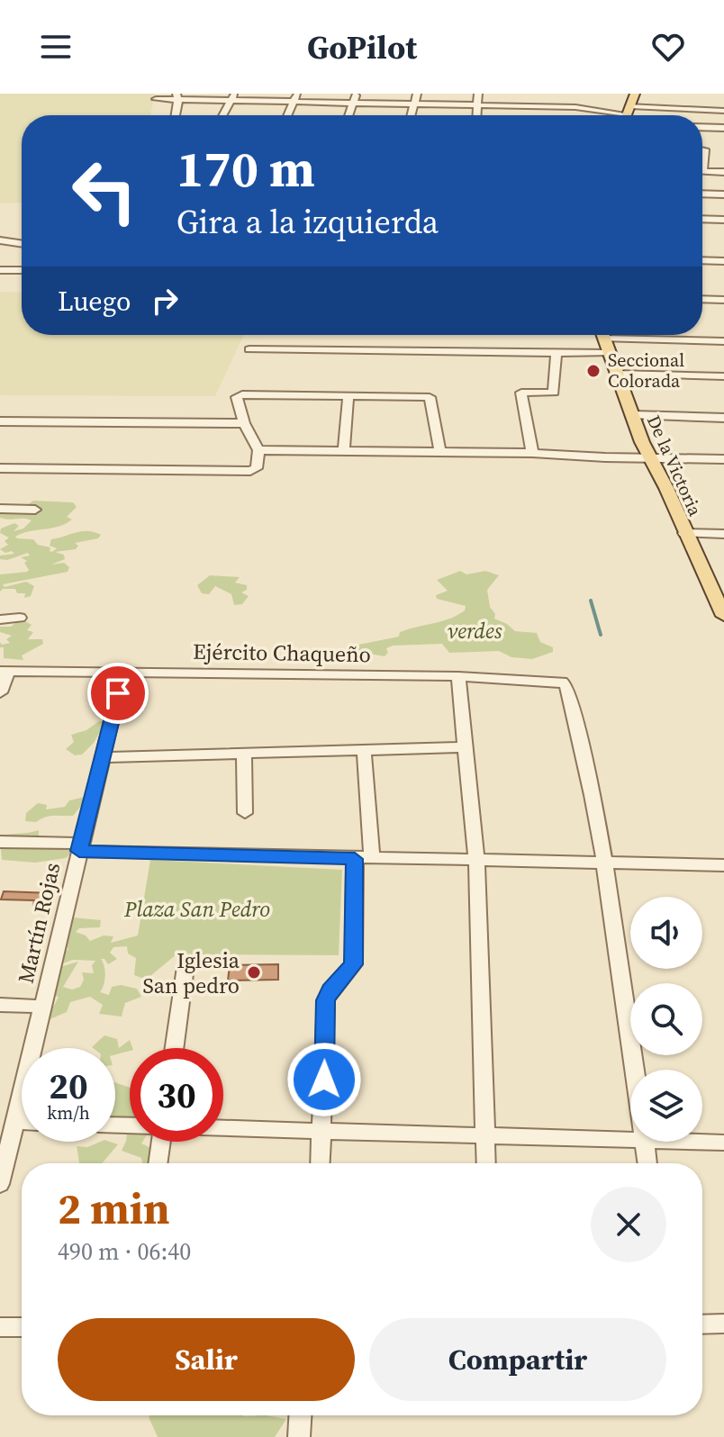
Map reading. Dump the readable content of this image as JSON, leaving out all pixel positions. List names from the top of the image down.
{
  "streets": {
    "main road": ["De la Victoria"],
    "street": ["Ejército Chaqueño", "Martín Rojas"]
  },
  "crossings": [
    ["Ejército Chaqueño", "Martín Rojas"]
  ],
  "parks": ["verdes", "Plaza San Pedro"],
  "places": ["Seccional Colorada", "Iglesia San pedro"],
  "page": {
    "header": "GoPilot",
    "turn": ["170 m", "Gira a la izquierda"],
    "then": "Luego",
    "speed": "20 km/h",
    "limit": "30",
    "heading": ["2 min", "490 m · 06:40"],
    "buttons": ["Salir", "Compartir"]
  }
}
